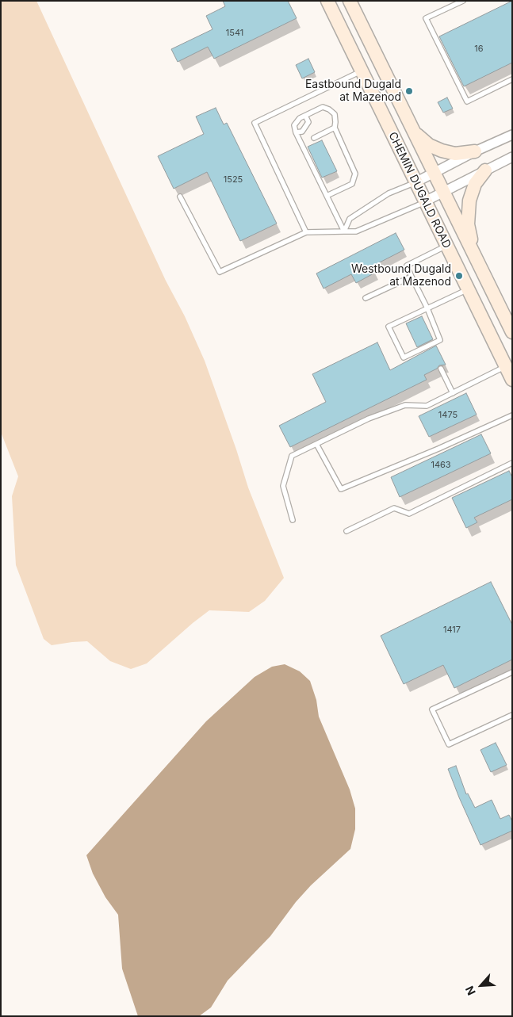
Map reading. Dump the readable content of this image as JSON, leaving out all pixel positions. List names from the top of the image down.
{
  "streets": {
    "main road": ["CHEMIN DUGALD ROAD"]
  },
  "places": ["Eastbound Dugald at Mazenod", "Westbound Dugald at Mazenod"],
  "house_numbers": [
    "1541",
    "16",
    "1525",
    "1475",
    "1463",
    "1417"
  ],
  "north": "bottom left"
}
